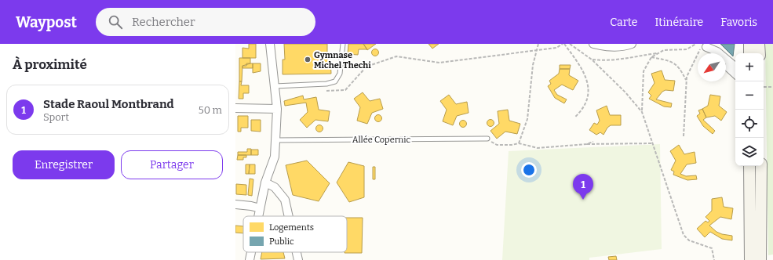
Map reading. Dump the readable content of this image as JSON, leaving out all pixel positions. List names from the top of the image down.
{
  "streets": {
    "lane": ["Allée Copernic"]
  },
  "places": ["Gymnase Michel Thechi"],
  "legend": ["Logements", "Public"],
  "north": "bottom left",
  "page": {
    "header": "Waypost",
    "search": "Rechercher",
    "nav": ["Carte", "Itinéraire", "Favoris"],
    "heading": "À proximité",
    "map_buttons": ["+", "−"],
    "list": [
      {
        "mark": "1",
        "name": "Stade Raoul Montbrand",
        "note": "Sport",
        "value": "50 m"
      }
    ],
    "buttons": ["Enregistrer", "Partager"],
    "pins": "1"
  }
}
